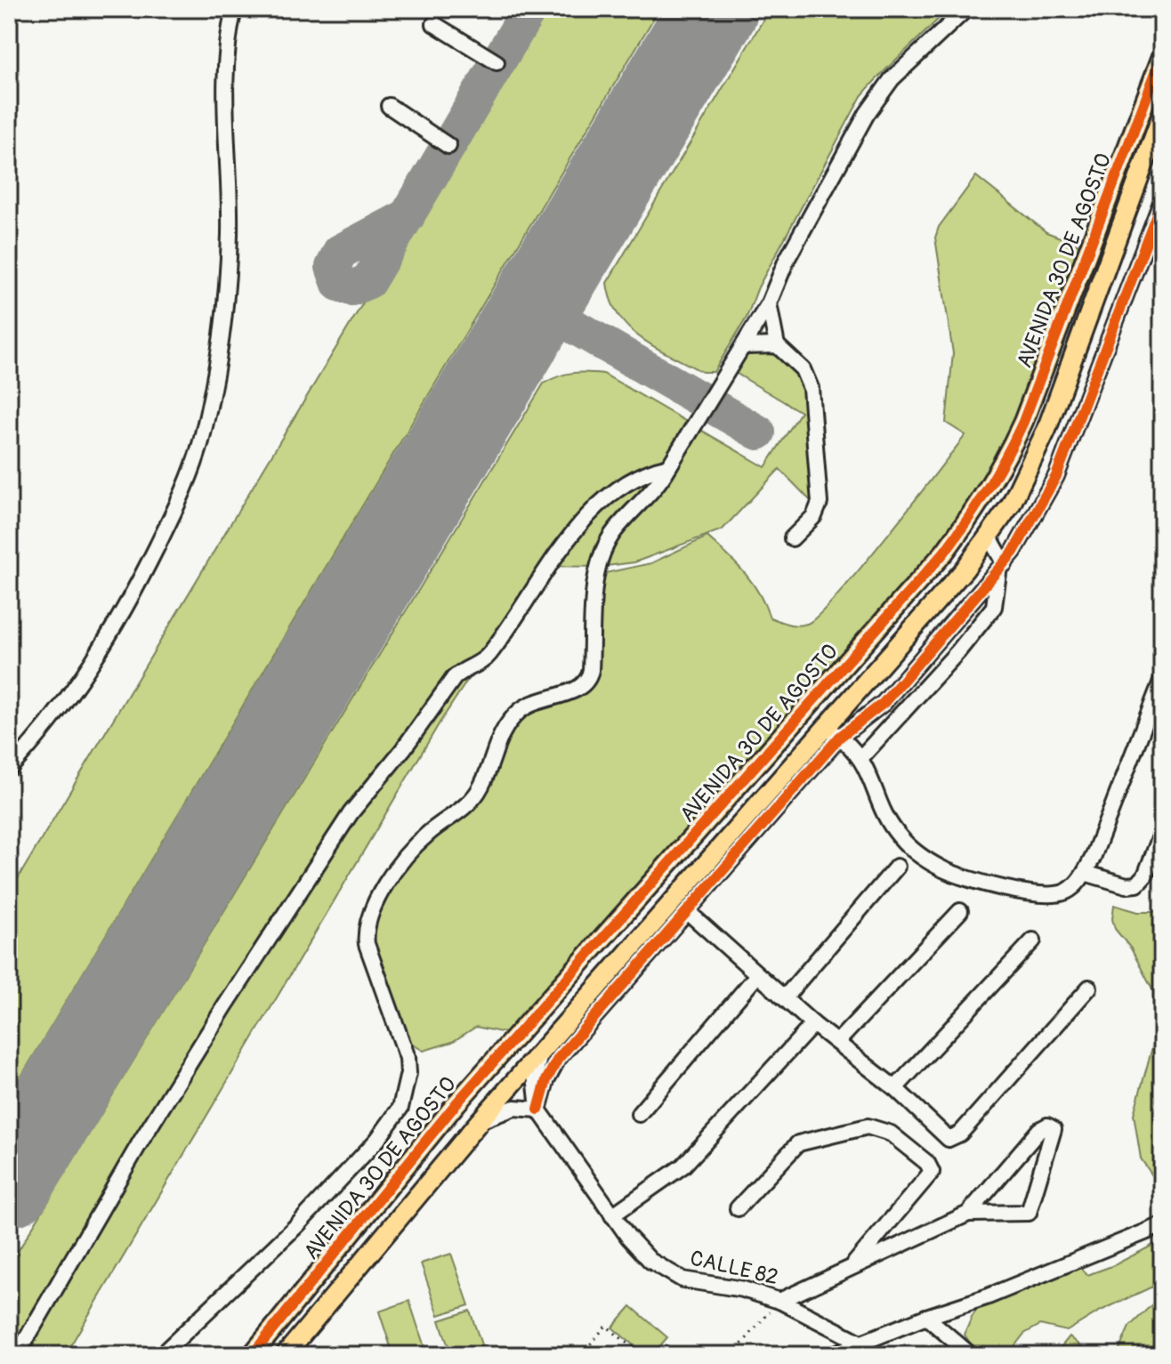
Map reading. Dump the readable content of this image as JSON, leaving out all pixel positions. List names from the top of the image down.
{
  "streets": {
    "main road": ["AVENIDA 30 DE AGOSTO"],
    "street": ["CALLE 82"]
  },
  "crossings": [
    ["AVENIDA 30 DE AGOSTO", "CALLE 82"]
  ]
}
